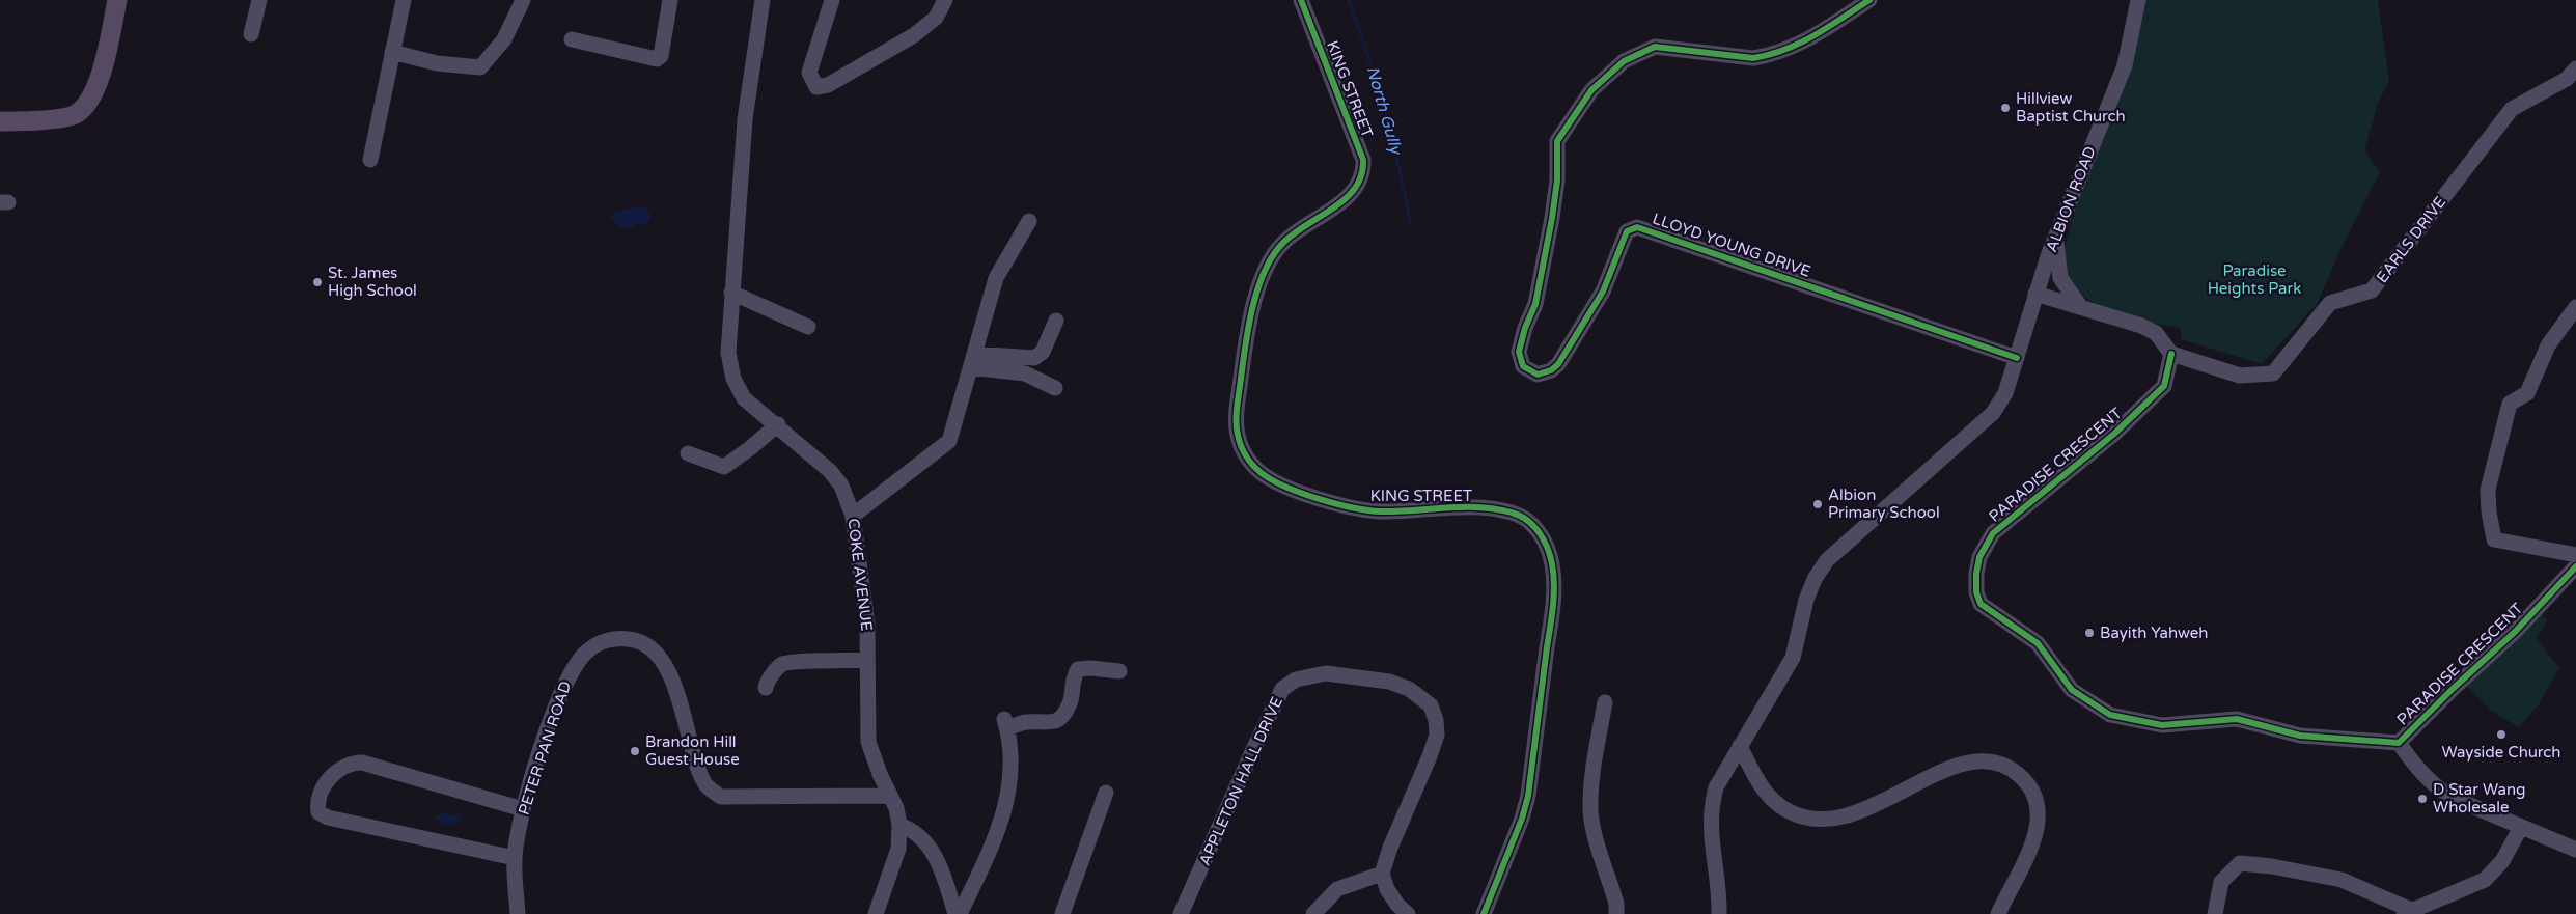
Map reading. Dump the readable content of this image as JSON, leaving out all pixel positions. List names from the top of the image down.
{
  "streets": {
    "street": [
      "KING STREET",
      "ALBION ROAD",
      "EARLS DRIVE",
      "LLOYD YOUNG DRIVE",
      "PARADISE CRESCENT",
      "COKE AVENUE",
      "PETER PAN ROAD",
      "APPLETON HALL DRIVE"
    ]
  },
  "crossings": [
    ["ALBION ROAD", "LLOYD YOUNG DRIVE"],
    ["EARLS DRIVE", "PARADISE CRESCENT"],
    ["COKE AVENUE", "PETER PAN ROAD"]
  ],
  "water": ["North Gully"],
  "parks": ["Paradise Heights Park"],
  "places": [
    "Hillview Baptist Church",
    "St. James High School",
    "Albion Primary School",
    "Bayith Yahweh",
    "Wayside Church",
    "Brandon Hill Guest House",
    "D Star Wang Wholesale"
  ]
}
